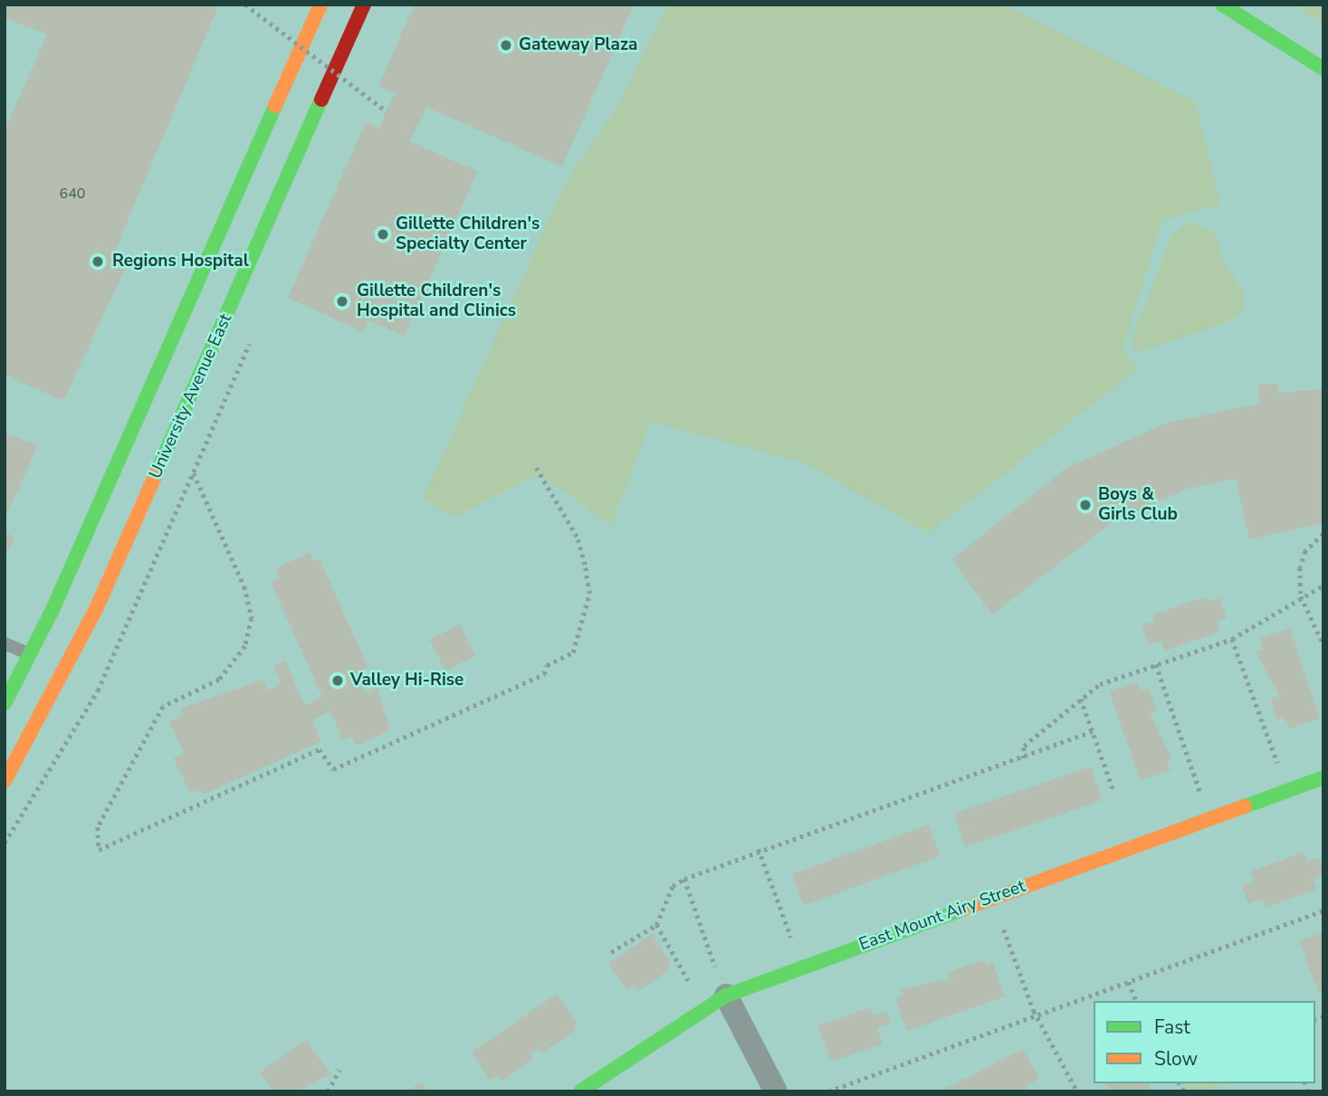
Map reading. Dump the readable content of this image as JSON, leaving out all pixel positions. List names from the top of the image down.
{
  "streets": {
    "main road": ["University Avenue East", "East Mount Airy Street"]
  },
  "places": [
    "Gateway Plaza",
    "Gillette Children's Specialty Center",
    "Regions Hospital",
    "Gillette Children's Hospital and Clinics",
    "Boys & Girls Club",
    "Valley Hi-Rise"
  ],
  "house_numbers": ["640"],
  "legend": ["Fast", "Slow"]
}
